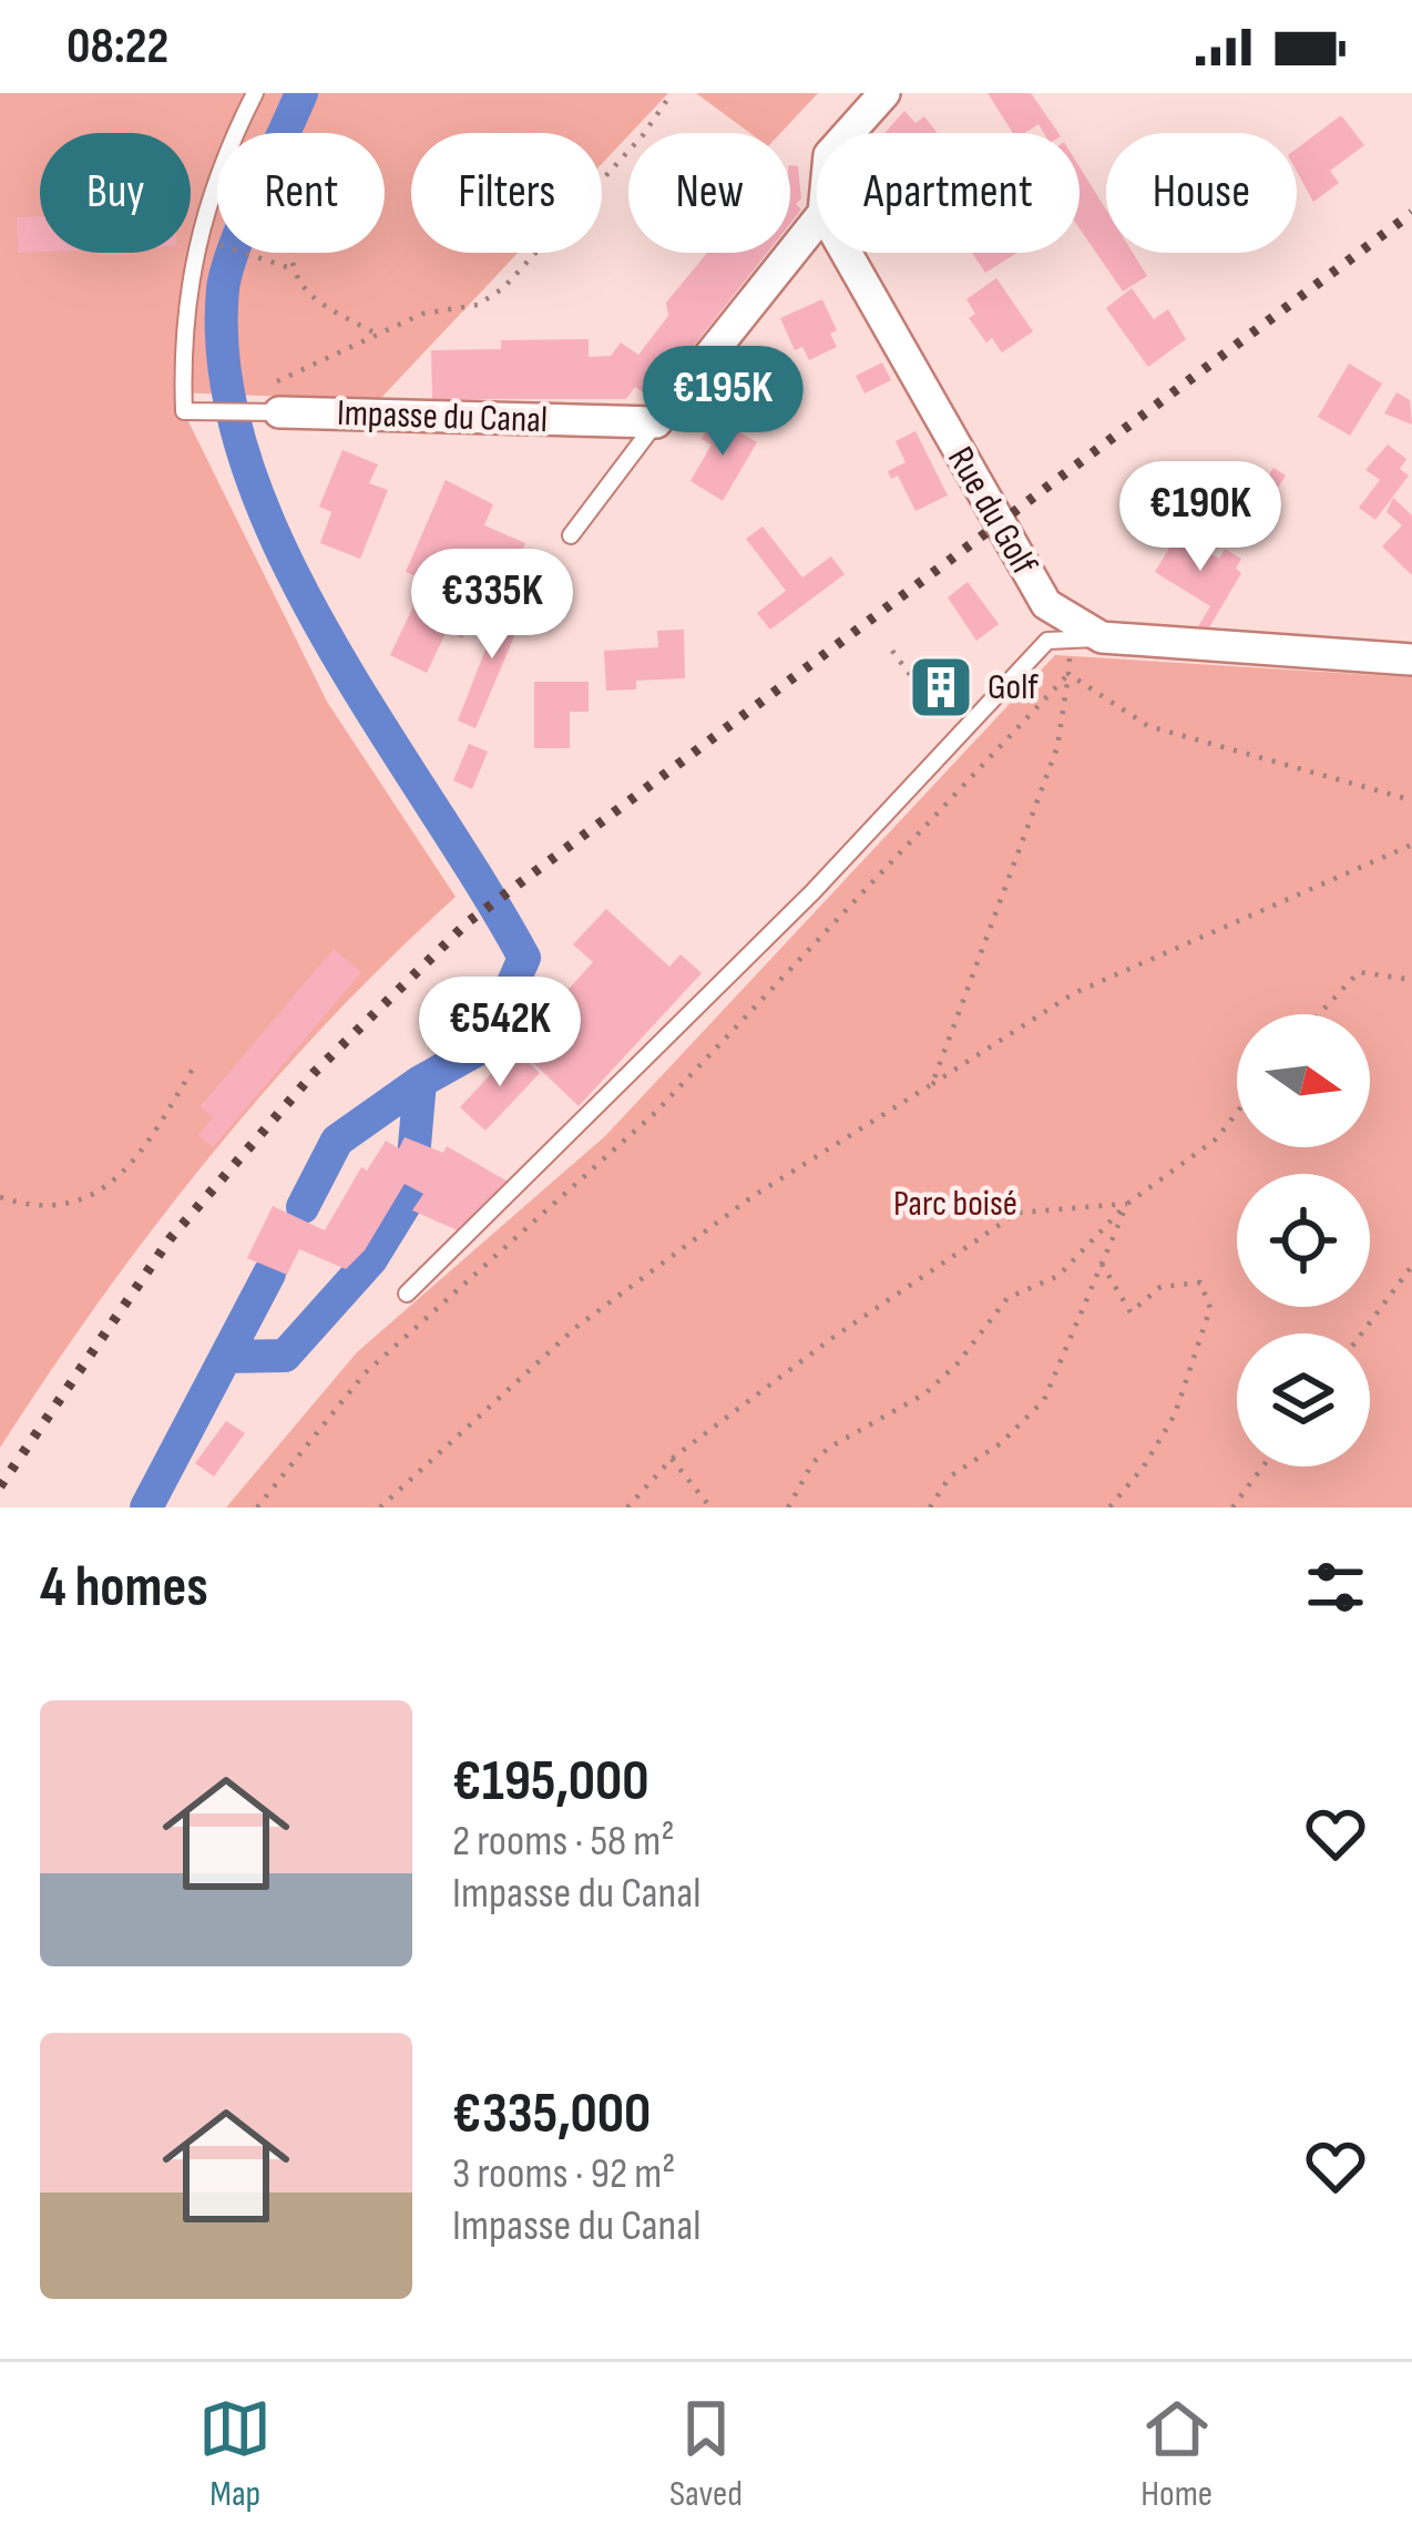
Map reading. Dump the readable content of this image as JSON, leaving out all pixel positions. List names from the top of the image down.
{
  "streets": {
    "street": ["Impasse du Canal", "Rue du Golf"]
  },
  "parks": ["Parc boisé"],
  "places": {
    "building": ["Golf"]
  },
  "north": "right",
  "page": {
    "status": "08:22",
    "chip": [
      "Buy",
      "Rent",
      "Filters",
      "New",
      "Apartment",
      "House"
    ],
    "price": [
      "€195K",
      "€190K",
      "€335K",
      "€542K"
    ],
    "heading": "4 homes",
    "list": [
      {
        "name": "€195,000",
        "note": "2 rooms · 58 m² · Impasse du Canal"
      },
      {
        "name": "€335,000",
        "note": "3 rooms · 92 m² · Impasse du Canal"
      }
    ],
    "tabs": ["Map", "Saved", "Home"]
  }
}
